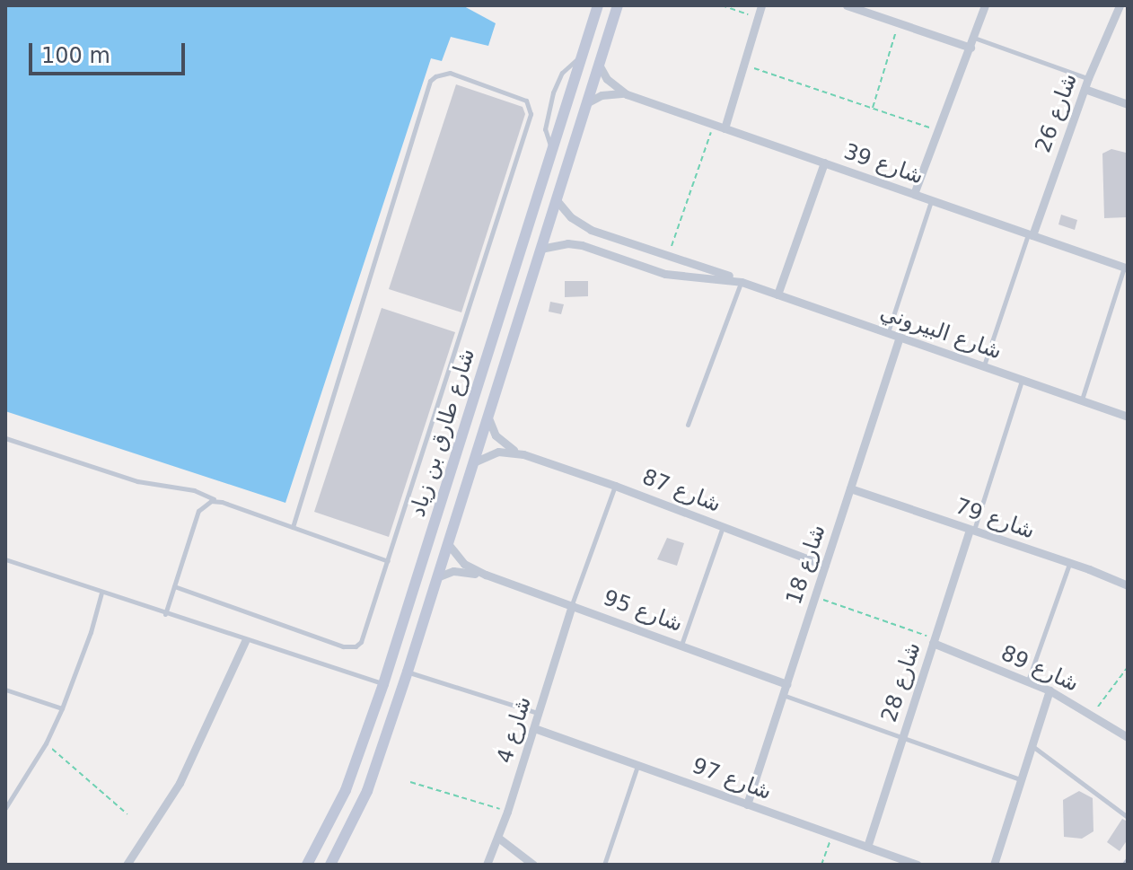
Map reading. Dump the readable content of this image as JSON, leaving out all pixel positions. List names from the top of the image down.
{
  "streets": {
    "main road": ["شارع طارق بن زياد"],
    "street": [
      "شارع 26",
      "شارع 39",
      "شارع البيروني",
      "شارع 87",
      "شارع 79",
      "شارع 18",
      "شارع 95",
      "شارع 89",
      "شارع 28",
      "شارع 4",
      "شارع 97"
    ]
  },
  "crossings": [
    ["شارع 26", "شارع 39"],
    ["شارع 39", "شارع طارق بن زياد"],
    ["شارع البيروني", "شارع طارق بن زياد"],
    ["شارع البيروني", "شارع 18"],
    ["شارع طارق بن زياد", "شارع 87"],
    ["شارع طارق بن زياد", "شارع 95"],
    ["شارع 87", "شارع 18"],
    ["شارع 79", "شارع 18"],
    ["شارع 79", "شارع 28"],
    ["شارع 18", "شارع 95"],
    ["شارع 18", "شارع 97"],
    ["شارع 95", "شارع 4"],
    ["شارع 89", "شارع 28"],
    ["شارع 28", "شارع 97"],
    ["شارع 4", "شارع 97"]
  ],
  "scale_bar": "100 m"
}
